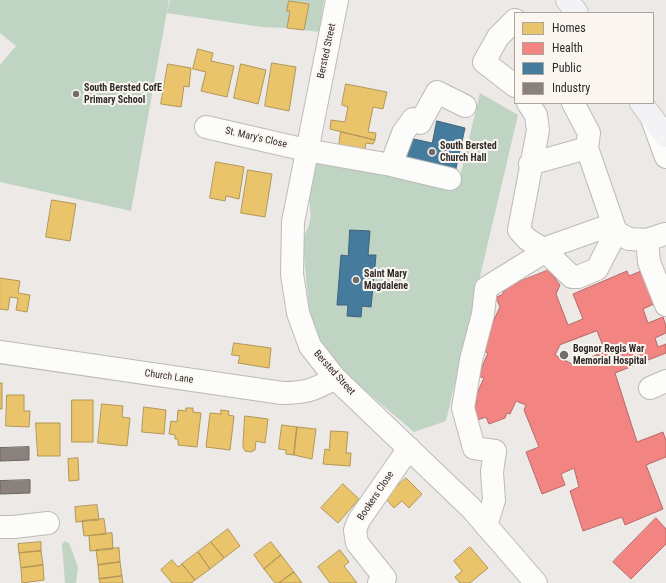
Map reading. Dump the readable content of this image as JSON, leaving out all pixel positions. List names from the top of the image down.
{
  "streets": {
    "street": [
      "Bersted Street",
      "St. Mary's Close",
      "Church Lane",
      "Bookers Close"
    ]
  },
  "crossings": [
    ["Bersted Street", "St. Mary's Close"],
    ["Bersted Street", "Church Lane"],
    ["Bersted Street", "Bookers Close"]
  ],
  "places": [
    "South Bersted CofE Primary School",
    "South Bersted Church Hall",
    "Saint Mary Magdalene",
    "Bognor Regis War Memorial Hospital"
  ],
  "legend": [
    "Homes",
    "Health",
    "Public",
    "Industry"
  ]
}
